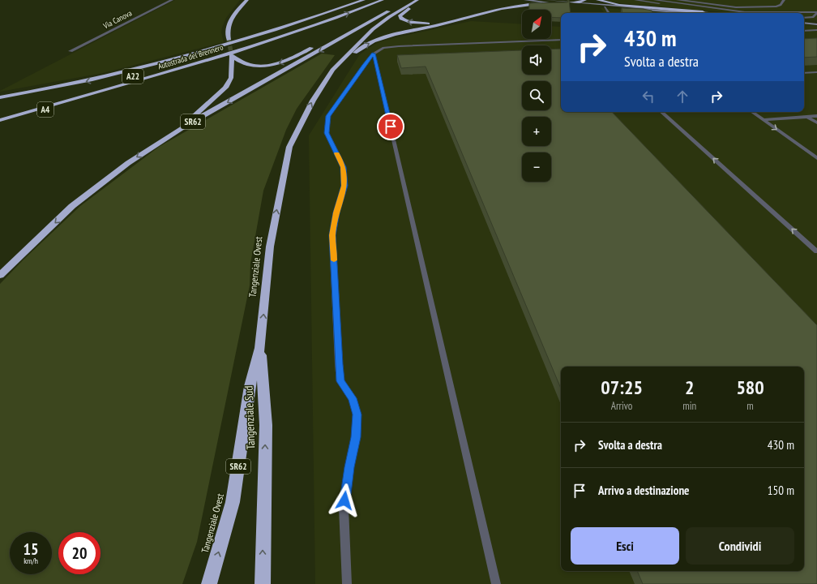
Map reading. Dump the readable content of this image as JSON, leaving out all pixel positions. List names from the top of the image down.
{
  "streets": {
    "highway": [
      "Autostrada del Brennero",
      "A22",
      "A4",
      "SR62",
      "Tangenziale Ovest",
      "Tangenziale Sud"
    ],
    "street": ["Via Canova"]
  },
  "crossings": [
    ["Autostrada del Brennero", "A4"],
    ["SR62", "Tangenziale Ovest"],
    ["Tangenziale Ovest", "Tangenziale Sud"]
  ],
  "one_way": ["Tangenziale Ovest", "Tangenziale Sud"],
  "north": "top right",
  "page": {
    "map_buttons": ["+", "−"],
    "turn": ["430 m", "Svolta a destra"],
    "eta": [
      "07:25",
      "Arrivo",
      "2",
      "min",
      "580",
      "m"
    ],
    "list": [
      {
        "name": "Svolta a destra",
        "value": "430 m"
      },
      {
        "name": "Arrivo a destinazione",
        "value": "150 m"
      }
    ],
    "buttons": ["Esci", "Condividi"],
    "speed": "15 km/h",
    "limit": "20"
  }
}
